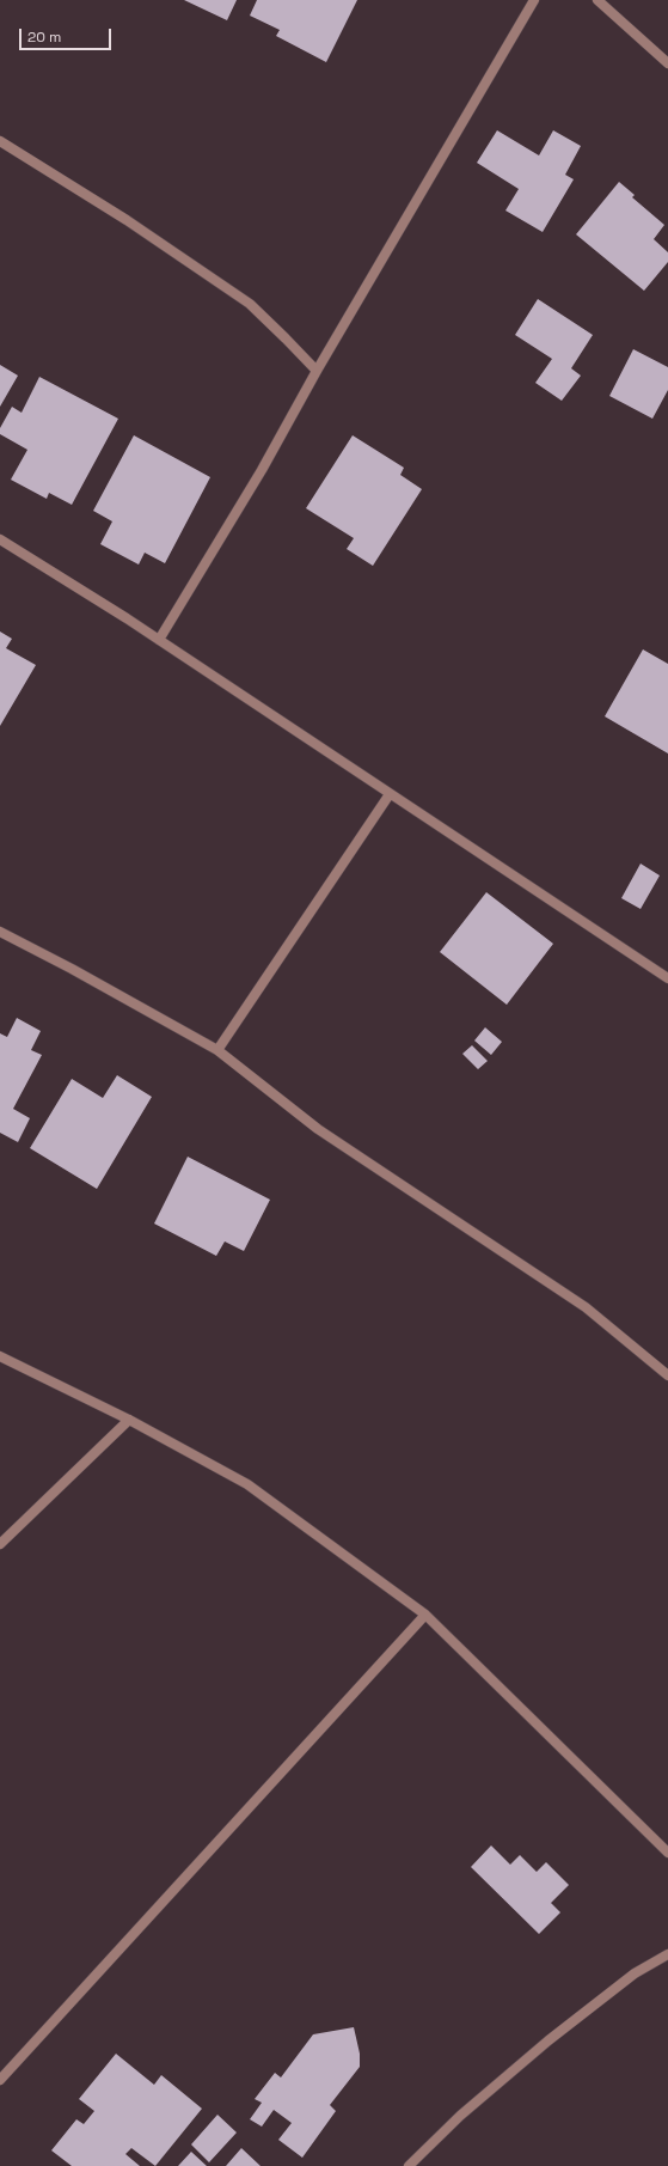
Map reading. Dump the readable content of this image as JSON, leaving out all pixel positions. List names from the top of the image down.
{
  "scale_bar": "20 m"
}
